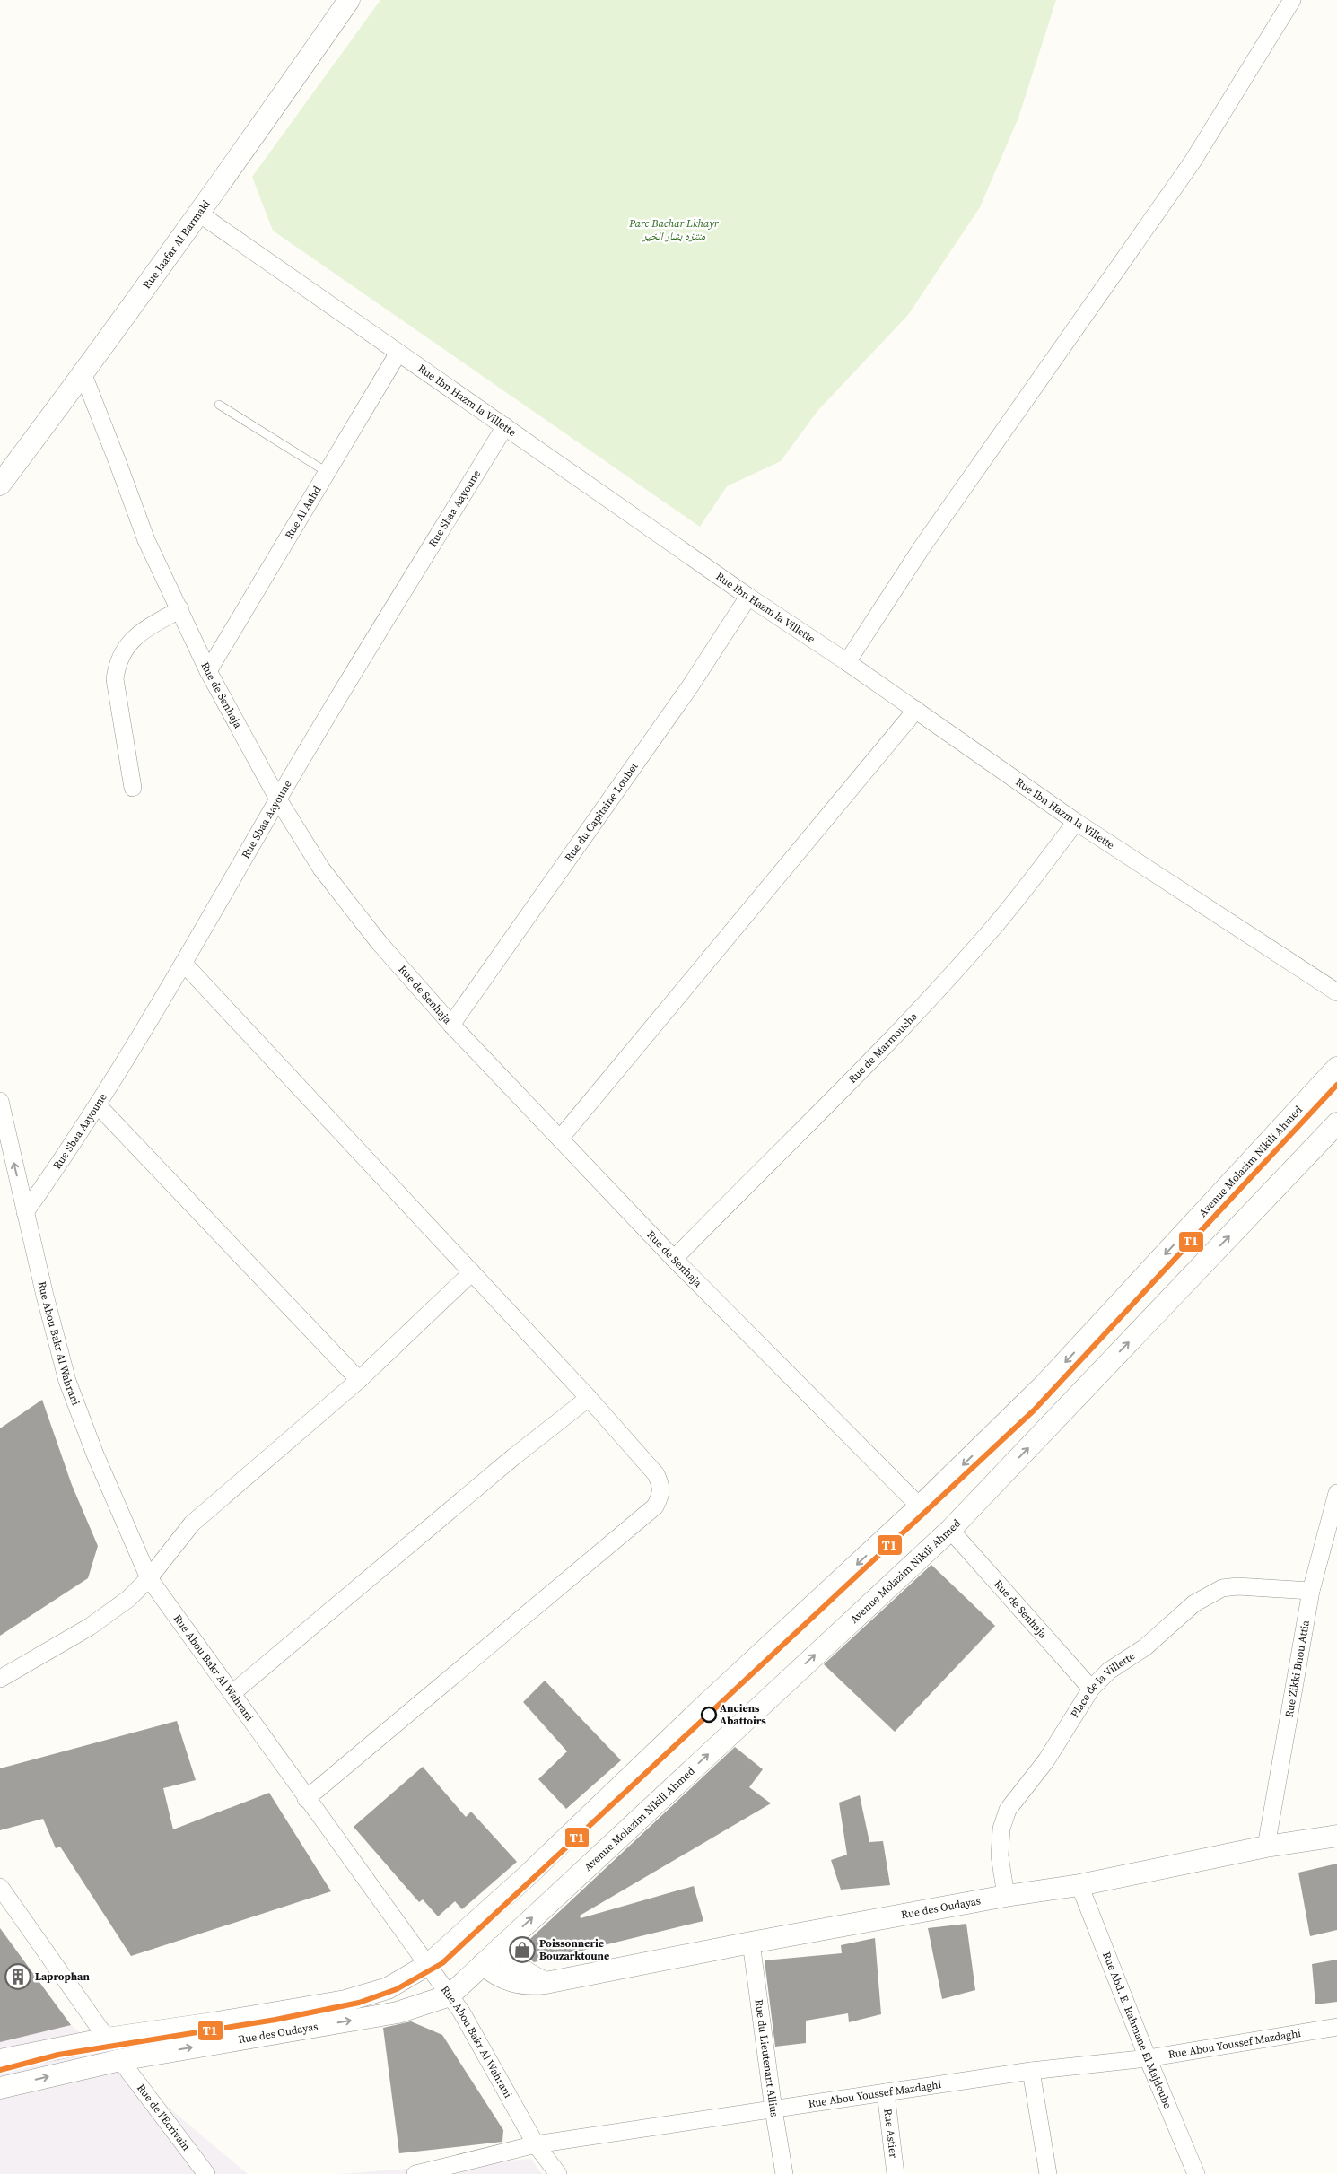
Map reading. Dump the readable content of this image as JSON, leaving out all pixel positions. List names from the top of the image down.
{
  "streets": {
    "street": [
      "Rue Jaafar Al Barmaki",
      "Rue Ibn Hazm la Villette",
      "Rue Sbaa Aayoune",
      "Rue Al Aahd",
      "Rue de Senhaja",
      "Rue du Capitaine Loubet",
      "Rue de Marmoucha",
      "Avenue Molazim Nikili Ahmed",
      "Rue Abou Bakr Al Wahrani",
      "Rue Zikki Bnou Attia",
      "Place de la Villette",
      "Rue des Oudayas",
      "Rue Abd. E. Rahmane El Majdoube",
      "Rue Abou Youssef Mazdaghi",
      "Rue du Lieutenant Allius",
      "Rue de l'Ecrivain",
      "Rue Astier"
    ]
  },
  "crossings": [
    ["Rue Jaafar Al Barmaki", "Rue Ibn Hazm la Villette"],
    ["Rue Jaafar Al Barmaki", "Rue de Senhaja"],
    ["Rue Ibn Hazm la Villette", "Rue Sbaa Aayoune"],
    ["Rue Ibn Hazm la Villette", "Rue Al Aahd"],
    ["Rue Ibn Hazm la Villette", "Rue du Capitaine Loubet"],
    ["Rue Ibn Hazm la Villette", "Rue de Marmoucha"],
    ["Rue Sbaa Aayoune", "Rue de Senhaja"],
    ["Rue Sbaa Aayoune", "Rue Abou Bakr Al Wahrani"],
    ["Rue Al Aahd", "Rue de Senhaja"],
    ["Rue de Senhaja", "Rue du Capitaine Loubet"],
    ["Rue de Senhaja", "Rue de Marmoucha"],
    ["Rue de Senhaja", "Avenue Molazim Nikili Ahmed"],
    ["Rue de Senhaja", "Place de la Villette"],
    ["Avenue Molazim Nikili Ahmed", "Rue Abou Bakr Al Wahrani"],
    ["Avenue Molazim Nikili Ahmed", "Rue des Oudayas"],
    ["Rue Abou Bakr Al Wahrani", "Rue des Oudayas"],
    ["Rue Abou Bakr Al Wahrani", "Rue Abou Youssef Mazdaghi"],
    ["Rue Zikki Bnou Attia", "Place de la Villette"],
    ["Rue Zikki Bnou Attia", "Rue des Oudayas"],
    ["Place de la Villette", "Rue des Oudayas"],
    ["Rue des Oudayas", "Rue Abd. E. Rahmane El Majdoube"],
    ["Rue des Oudayas", "Rue du Lieutenant Allius"],
    ["Rue des Oudayas", "Rue de l'Ecrivain"],
    ["Rue Abd. E. Rahmane El Majdoube", "Rue Abou Youssef Mazdaghi"],
    ["Rue Abou Youssef Mazdaghi", "Rue du Lieutenant Allius"],
    ["Rue Abou Youssef Mazdaghi", "Rue Astier"]
  ],
  "parks": ["Parc Bachar Lkhayr منتزه بشار الخير"],
  "places": {
    "other": ["Anciens Abattoirs"],
    "shop": ["Poissonnerie Bouzarktoune"],
    "building": ["Laprophan"]
  },
  "lines": ["transit line T1"]
}
